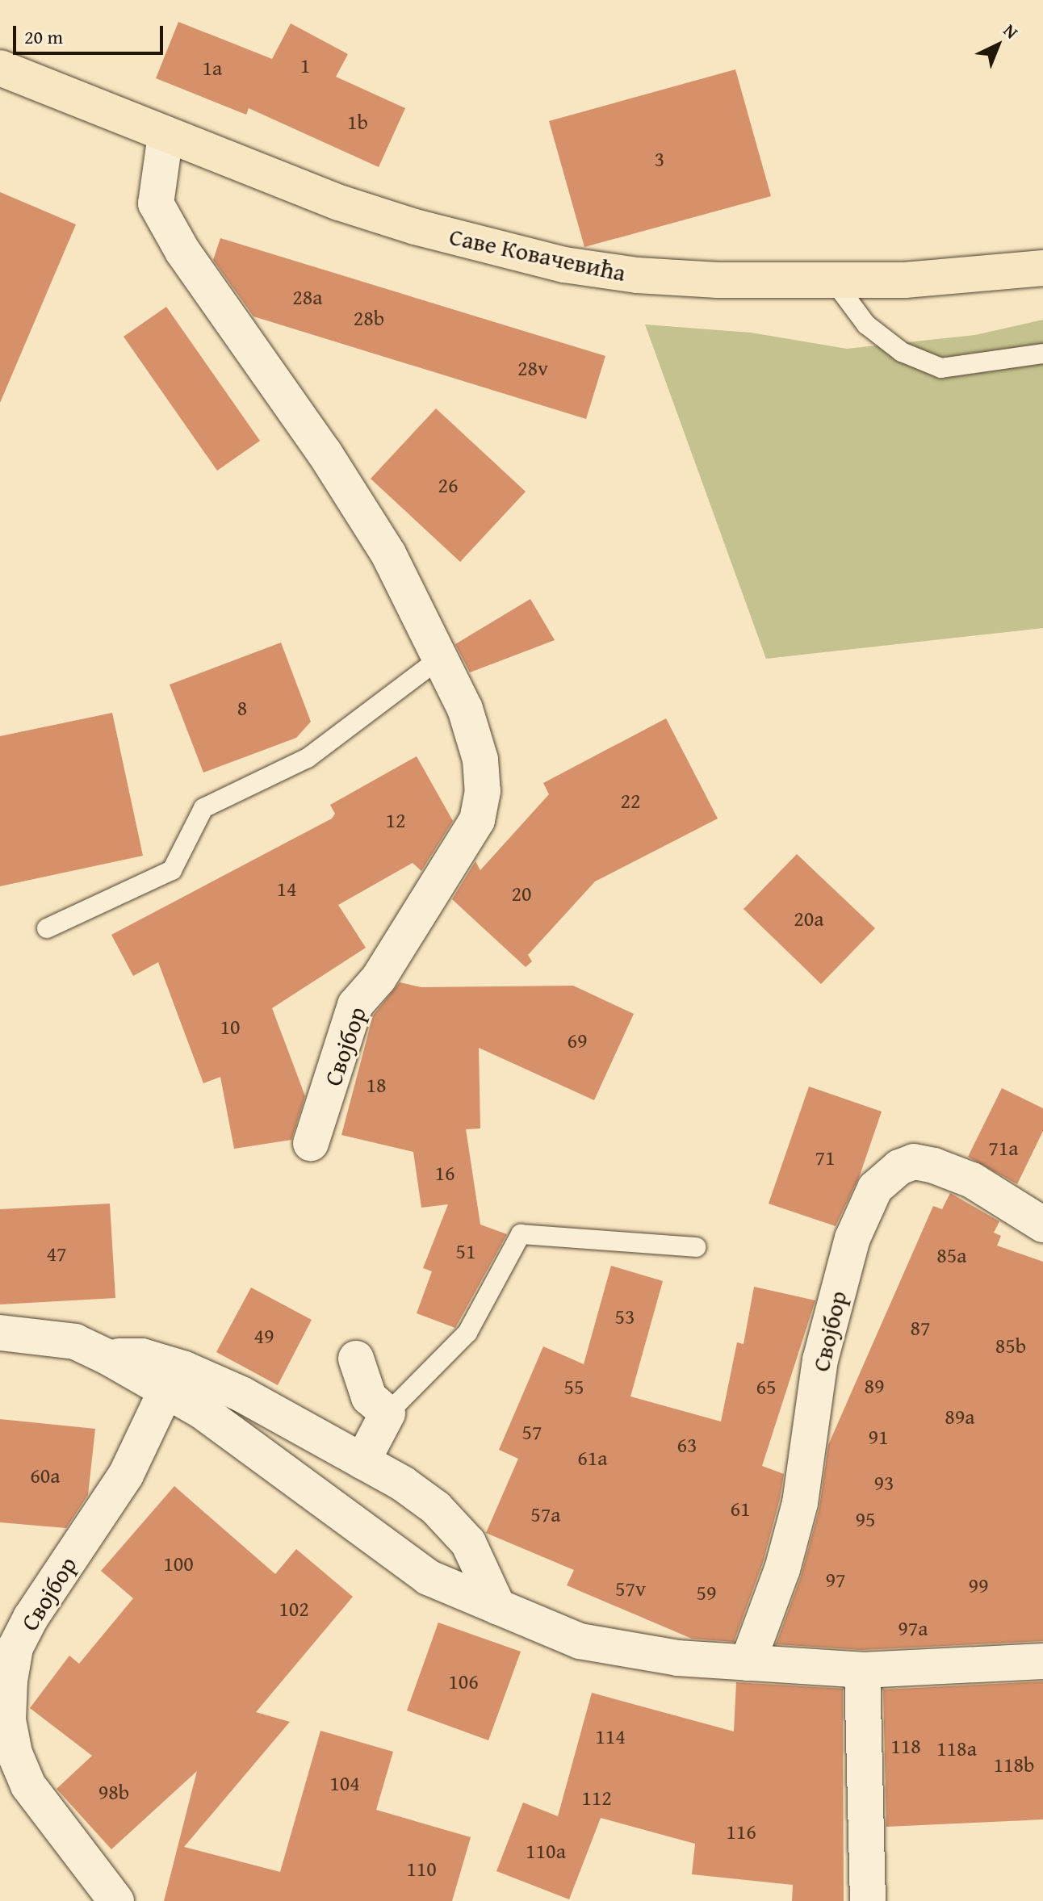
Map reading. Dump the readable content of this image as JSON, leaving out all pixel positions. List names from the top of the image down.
{
  "streets": {
    "main road": ["Саве Ковачевића"],
    "street": ["Својбор"]
  },
  "house_numbers": [
    "1",
    "1a",
    "1b",
    "3",
    "28a",
    "28b",
    "28v",
    "26",
    "8",
    "22",
    "12",
    "14",
    "20",
    "20a",
    "10",
    "69",
    "18",
    "71a",
    "71",
    "16",
    "51",
    "47",
    "85a",
    "53",
    "87",
    "49",
    "85b",
    "89",
    "55",
    "65",
    "89a",
    "57",
    "91",
    "63",
    "61a",
    "60a",
    "93",
    "61",
    "57a",
    "95",
    "100",
    "97",
    "99",
    "57v",
    "59",
    "102",
    "97a",
    "106",
    "114",
    "118",
    "118a",
    "118b",
    "104",
    "98b",
    "112",
    "116",
    "110a",
    "110"
  ],
  "scale_bar": "20 m",
  "north": "top right"
}
